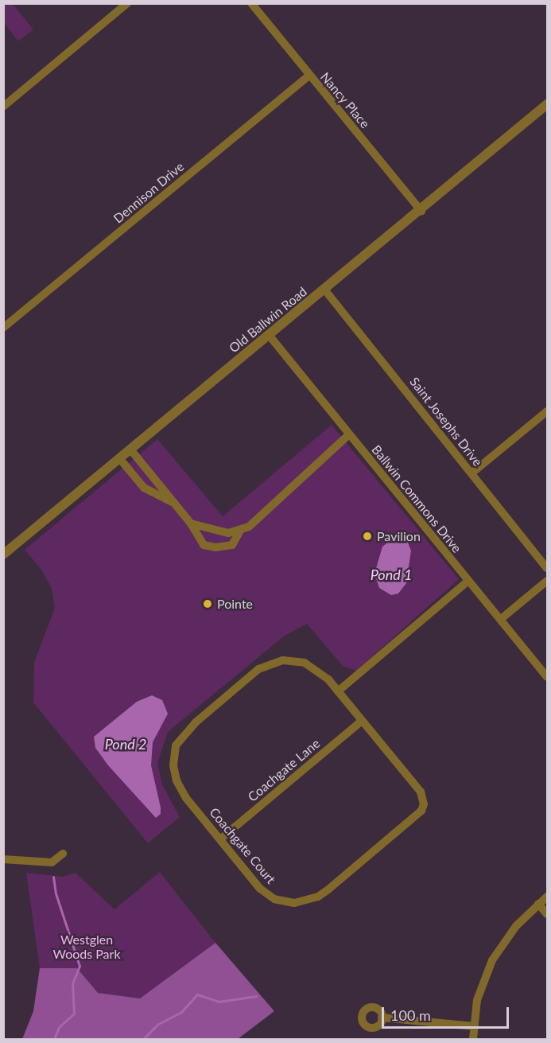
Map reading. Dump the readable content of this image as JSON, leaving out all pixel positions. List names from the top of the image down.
{
  "streets": {
    "street": [
      "Nancy Place",
      "Dennison Drive",
      "Old Ballwin Road",
      "Saint Josephs Drive",
      "Ballwin Commons Drive",
      "Coachgate Lane",
      "Coachgate Court"
    ]
  },
  "crossings": [
    ["Nancy Place", "Dennison Drive"],
    ["Nancy Place", "Old Ballwin Road"],
    ["Old Ballwin Road", "Saint Josephs Drive"],
    ["Old Ballwin Road", "Ballwin Commons Drive"],
    ["Coachgate Lane", "Coachgate Court"]
  ],
  "water": ["Pond 1", "Pond 2"],
  "parks": ["Westglen Woods Park"],
  "places": ["Pavilion", "Pointe"],
  "scale_bar": "100 m"
}
